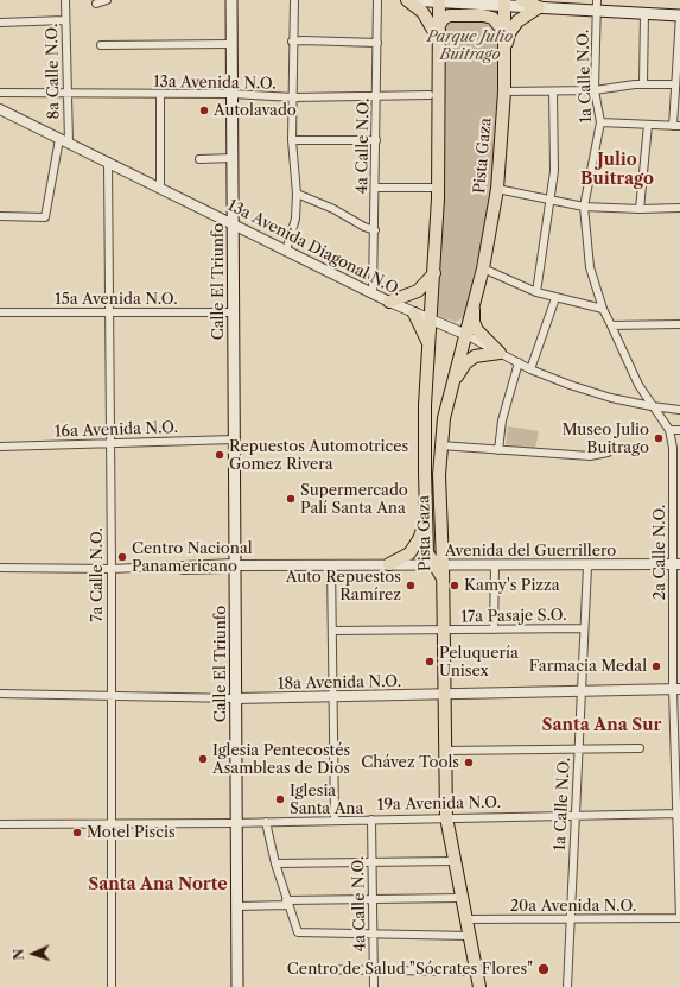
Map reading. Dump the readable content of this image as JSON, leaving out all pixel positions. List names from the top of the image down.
{
  "streets": {
    "main road": ["Pista Gaza", "Calle El Triunfo"],
    "street": [
      "8a Calle N.O.",
      "1a Calle N.O.",
      "13a Avenida N.O.",
      "4a Calle N.O.",
      "13a Avenida Diagonal N.O.",
      "15a Avenida N.O.",
      "16a Avenida N.O.",
      "Avenida del Guerrillero",
      "2a Calle N.O.",
      "7a Calle N.O.",
      "17a Pasaje S.O.",
      "18a Avenida N.O.",
      "19a Avenida N.O.",
      "20a Avenida N.O."
    ]
  },
  "crossings": [
    ["8a Calle N.O.", "13a Avenida N.O."],
    ["8a Calle N.O.", "13a Avenida Diagonal N.O."],
    ["1a Calle N.O.", "Avenida del Guerrillero"],
    ["1a Calle N.O.", "2a Calle N.O."],
    ["1a Calle N.O.", "17a Pasaje S.O."],
    ["1a Calle N.O.", "18a Avenida N.O."],
    ["1a Calle N.O.", "19a Avenida N.O."],
    ["1a Calle N.O.", "20a Avenida N.O."],
    ["13a Avenida N.O.", "4a Calle N.O."],
    ["13a Avenida N.O.", "Calle El Triunfo"],
    ["4a Calle N.O.", "13a Avenida Diagonal N.O."],
    ["4a Calle N.O.", "19a Avenida N.O."],
    ["Pista Gaza", "13a Avenida Diagonal N.O."],
    ["Pista Gaza", "Avenida del Guerrillero"],
    ["Pista Gaza", "17a Pasaje S.O."],
    ["13a Avenida Diagonal N.O.", "Calle El Triunfo"],
    ["13a Avenida Diagonal N.O.", "7a Calle N.O."],
    ["Calle El Triunfo", "15a Avenida N.O."],
    ["Calle El Triunfo", "16a Avenida N.O."],
    ["Calle El Triunfo", "Avenida del Guerrillero"],
    ["Calle El Triunfo", "18a Avenida N.O."],
    ["Calle El Triunfo", "19a Avenida N.O."],
    ["15a Avenida N.O.", "7a Calle N.O."],
    ["16a Avenida N.O.", "7a Calle N.O."],
    ["Avenida del Guerrillero", "2a Calle N.O."],
    ["Avenida del Guerrillero", "7a Calle N.O."],
    ["2a Calle N.O.", "18a Avenida N.O."],
    ["2a Calle N.O.", "19a Avenida N.O."],
    ["2a Calle N.O.", "20a Avenida N.O."],
    ["7a Calle N.O.", "18a Avenida N.O."],
    ["7a Calle N.O.", "19a Avenida N.O."]
  ],
  "districts": ["Julio Buitrago", "Santa Ana Sur", "Santa Ana Norte"],
  "parks": ["Parque Julio Buitrago"],
  "places": [
    "Autolavado",
    "Museo Julio Buitrago",
    "Repuestos Automotrices Gomez Rivera",
    "Supermercado Palí Santa Ana",
    "Centro Nacional Panamericano",
    "Auto Repuestos Ramírez",
    "Kamy's Pizza",
    "Peluquería Unisex",
    "Farmacia Medal",
    "Iglesia Pentecostés Asambleas de Dios",
    "Chávez Tools",
    "Iglesia Santa Ana",
    "Motel Piscis",
    "Centro de Salud \"Sócrates Flores\""
  ],
  "north": "left"
}
